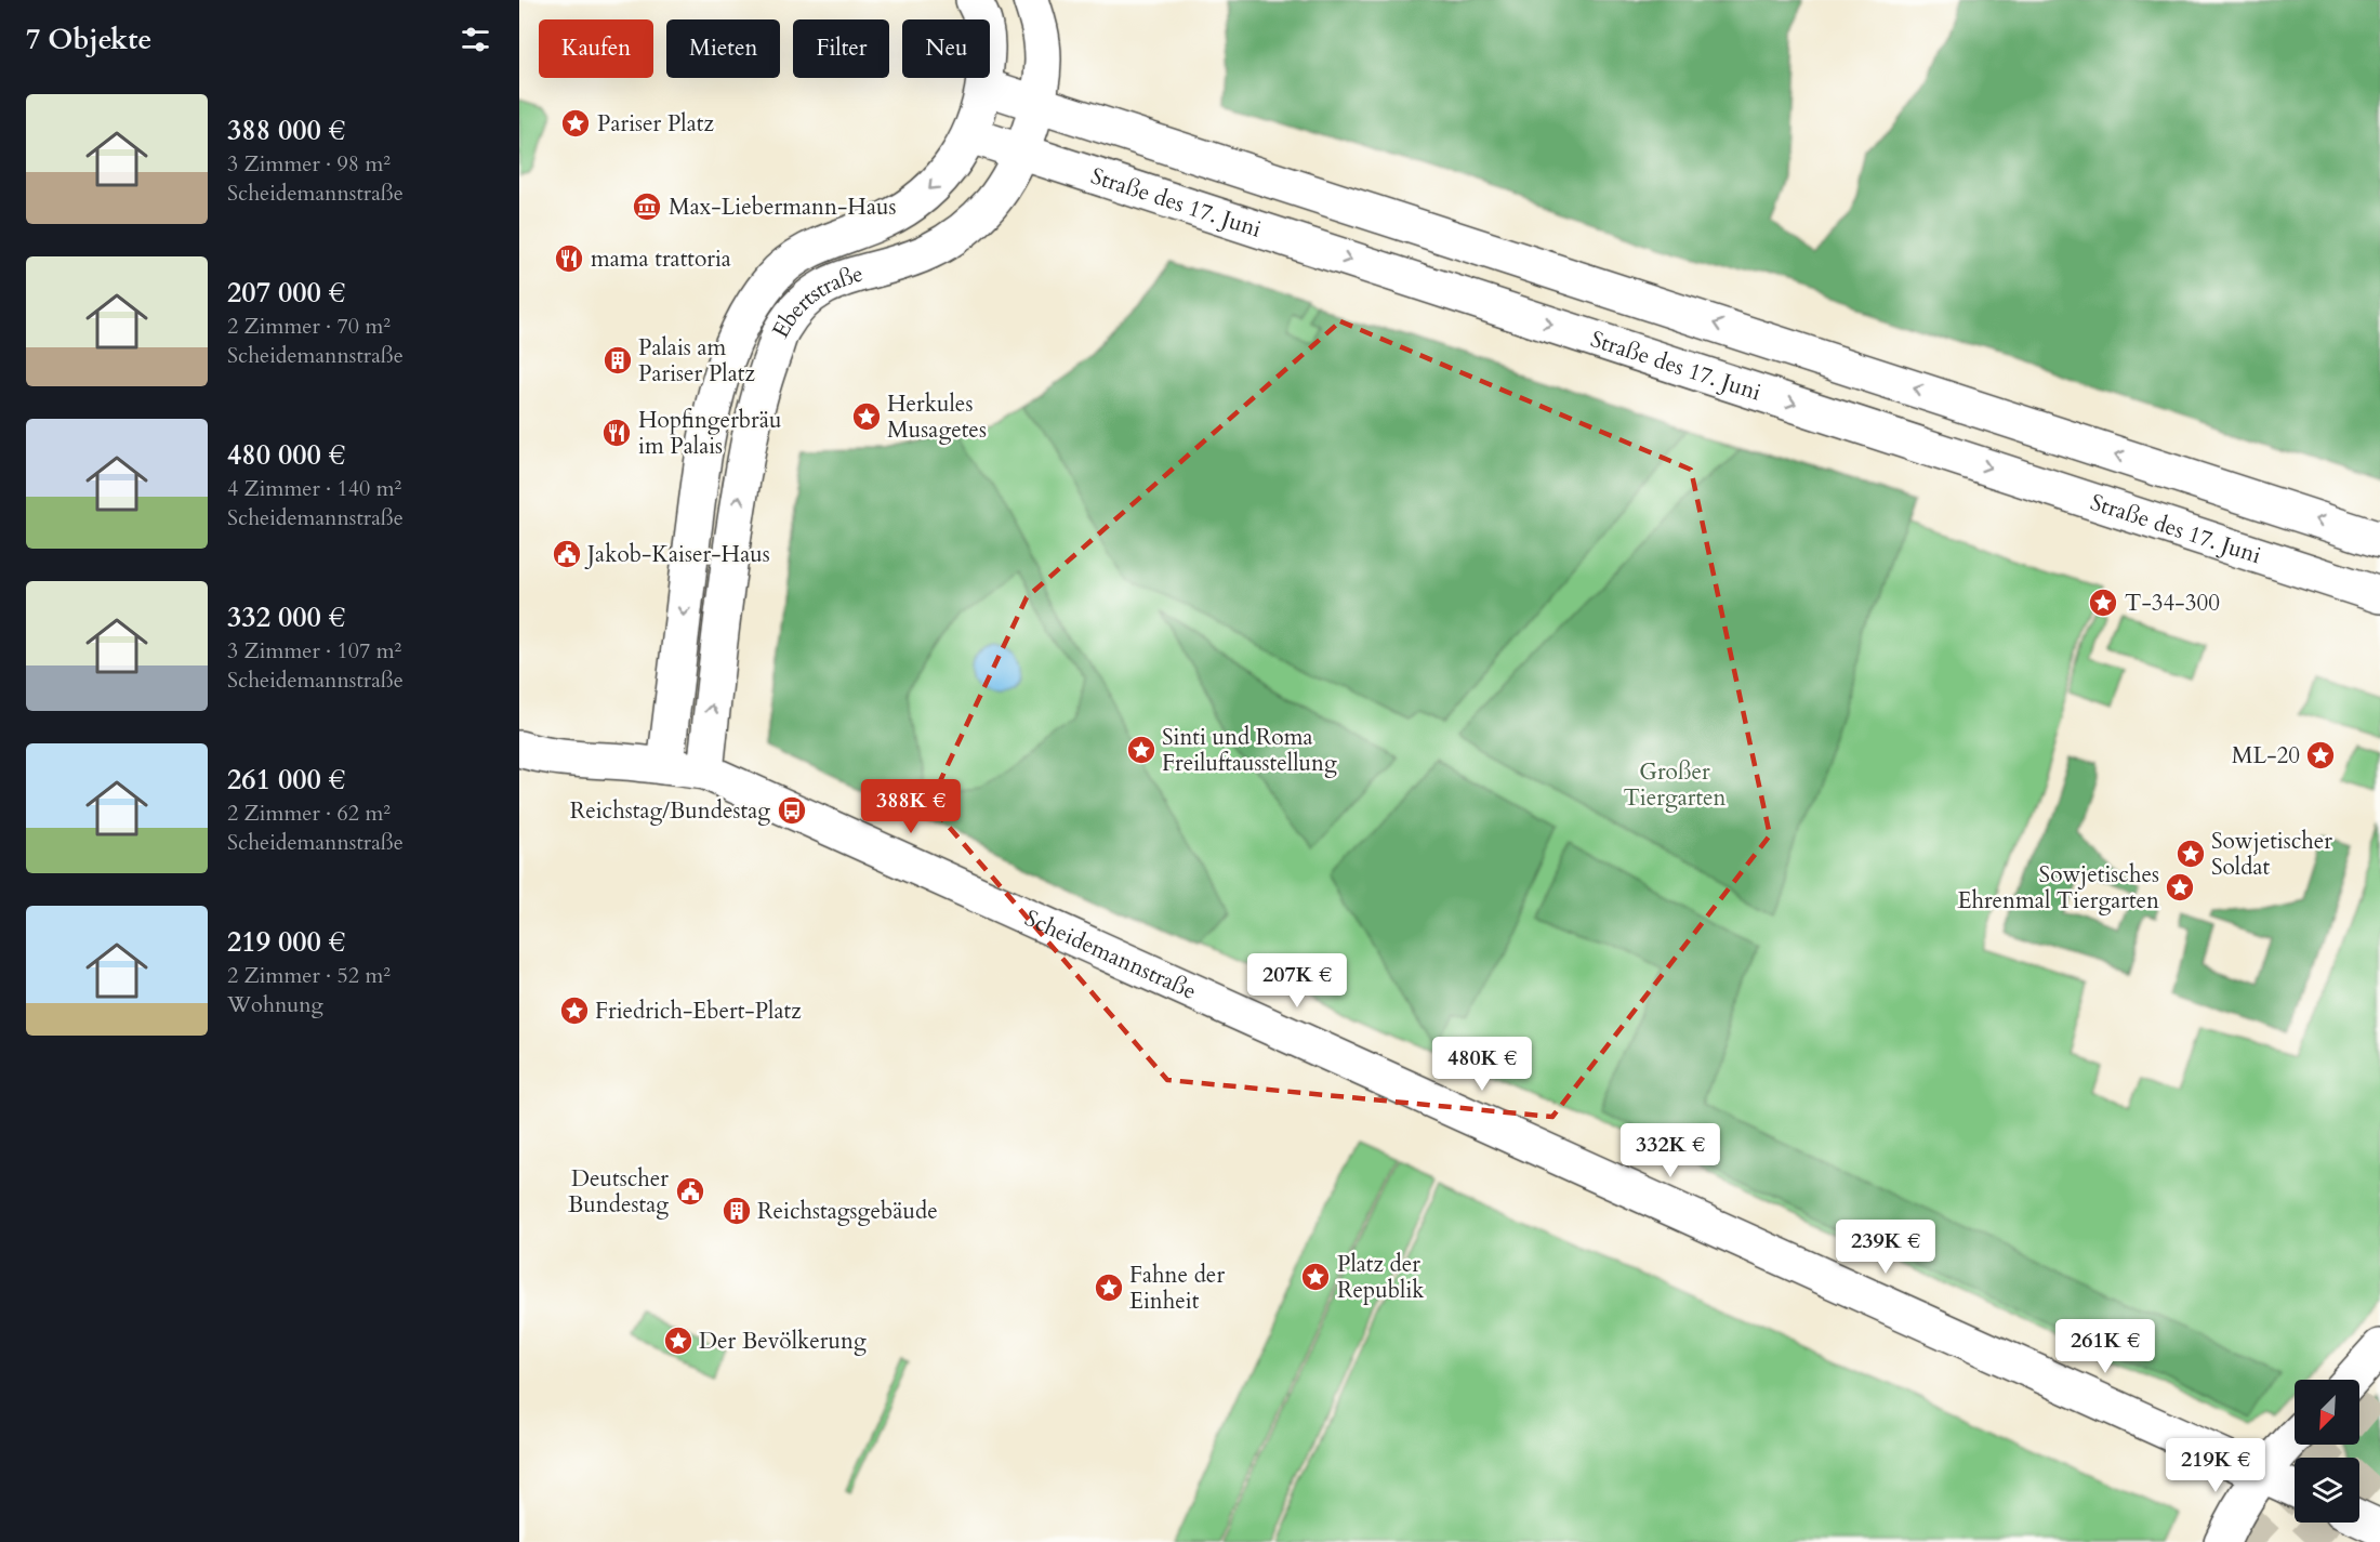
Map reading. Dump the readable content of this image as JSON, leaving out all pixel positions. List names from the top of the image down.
{
  "streets": {
    "main road": ["Straße des 17. Juni", "Ebertstraße", "Scheidemannstraße"]
  },
  "crossings": [
    ["Straße des 17. Juni", "Ebertstraße"],
    ["Ebertstraße", "Scheidemannstraße"]
  ],
  "parks": ["Großer Tiergarten"],
  "places": {
    "place": [
      "Pariser Platz",
      "Herkules Musagetes",
      "T-34-300",
      "Sinti und Roma Freiluftausstellung",
      "ML-20",
      "Sowjetischer Soldat",
      "Sowjetisches Ehrenmal Tiergarten",
      "Friedrich-Ebert-Platz",
      "Platz der Republik",
      "Fahne der Einheit",
      "Der Bevölkerung"
    ],
    "museum": ["Max-Liebermann-Haus"],
    "restaurant": ["mama trattoria", "Hopfingerbräu im Palais"],
    "building": ["Palais am Pariser Platz", "Reichstagsgebäude"],
    "public building": ["Jakob-Kaiser-Haus", "Deutscher Bundestag"],
    "bus stop": ["Reichstag/Bundestag"]
  },
  "north": "bottom left",
  "page": {
    "heading": "7 Objekte",
    "chip": [
      "Kaufen",
      "Mieten",
      "Filter",
      "Neu"
    ],
    "list": [
      {
        "name": "388 000 €",
        "note": "3 Zimmer · 98 m² · Scheidemannstraße"
      },
      {
        "name": "207 000 €",
        "note": "2 Zimmer · 70 m² · Scheidemannstraße"
      },
      {
        "name": "480 000 €",
        "note": "4 Zimmer · 140 m² · Scheidemannstraße"
      },
      {
        "name": "332 000 €",
        "note": "3 Zimmer · 107 m² · Scheidemannstraße"
      },
      {
        "name": "261 000 €",
        "note": "2 Zimmer · 62 m² · Scheidemannstraße"
      },
      {
        "name": "219 000 €",
        "note": "2 Zimmer · 52 m² · Wohnung"
      }
    ],
    "price": [
      "388K €",
      "207K €",
      "480K €",
      "332K €",
      "239K €",
      "261K €",
      "219K €"
    ]
  }
}
